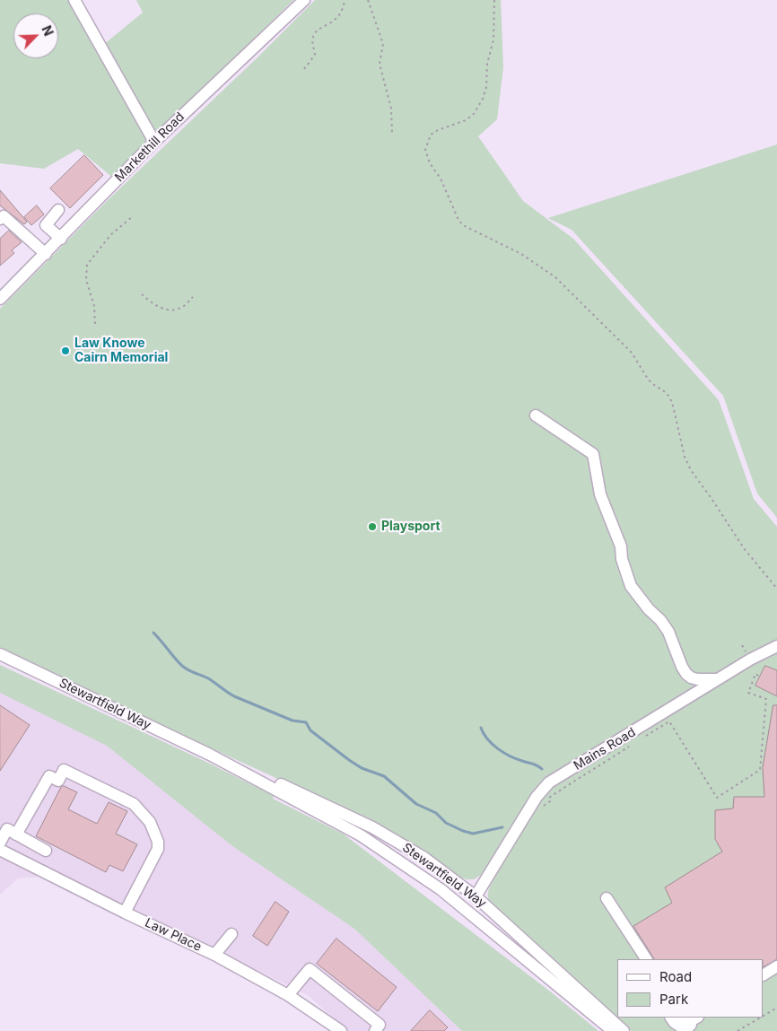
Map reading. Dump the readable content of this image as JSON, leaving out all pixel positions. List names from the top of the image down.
{
  "streets": {
    "street": [
      "Markethill Road",
      "Stewartfield Way",
      "Mains Road",
      "Law Place"
    ]
  },
  "crossings": [
    ["Stewartfield Way", "Mains Road"]
  ],
  "places": ["Law Knowe Cairn Memorial", "Playsport"],
  "legend": ["Road", "Park"],
  "north": "top right"
}
